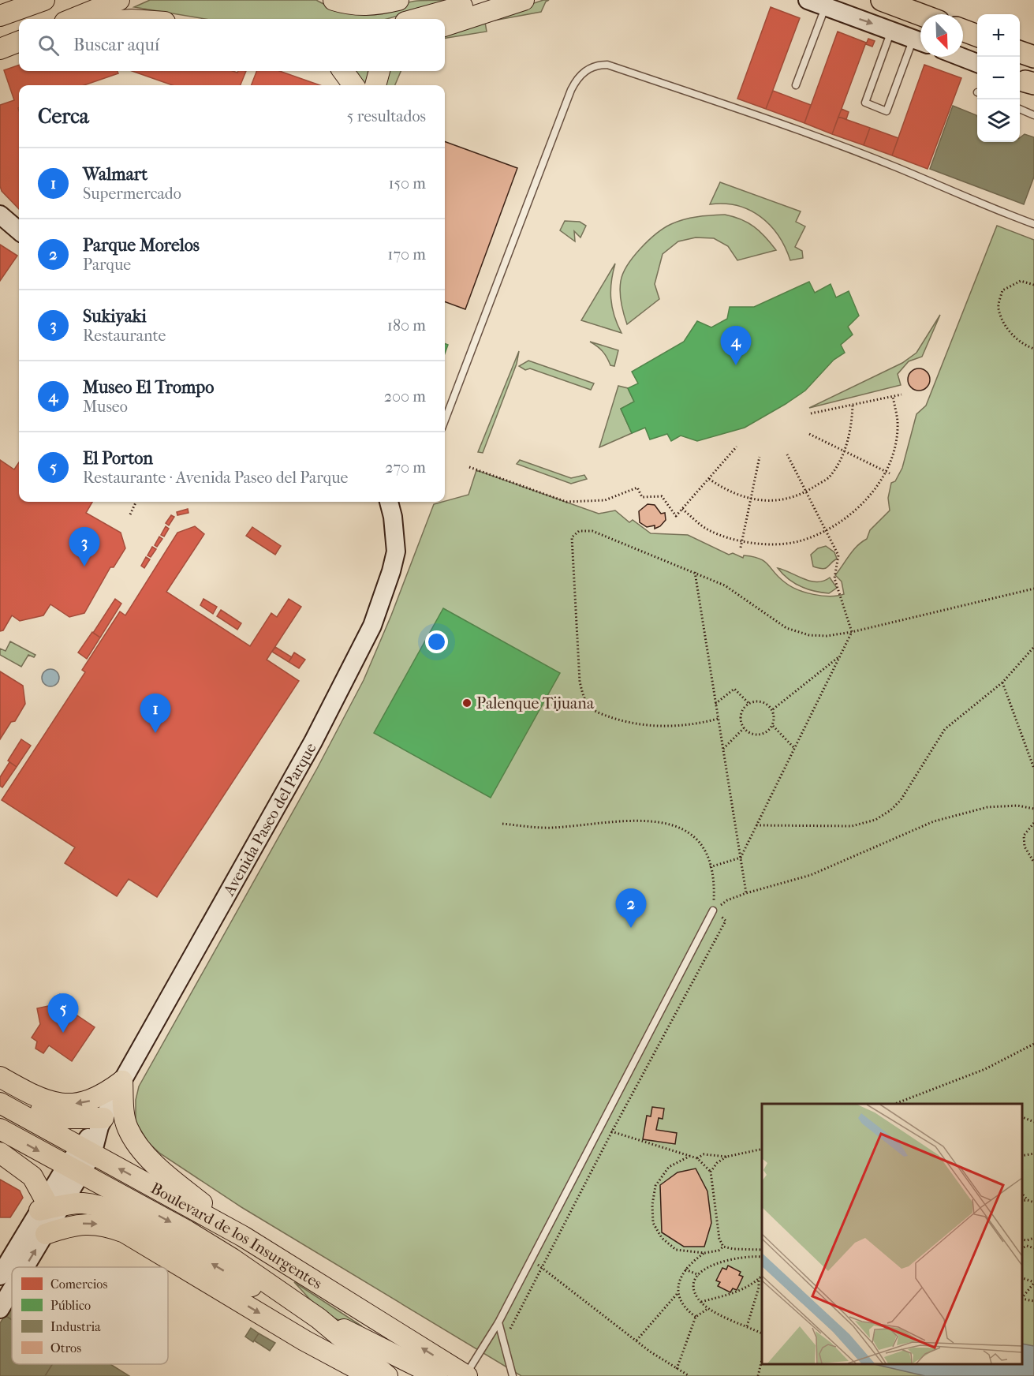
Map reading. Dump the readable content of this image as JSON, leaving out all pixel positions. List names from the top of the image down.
{
  "streets": {
    "main road": ["Avenida Paseo del Parque", "Boulevard de los Insurgentes"]
  },
  "crossings": [
    ["Avenida Paseo del Parque", "Boulevard de los Insurgentes"]
  ],
  "places": ["Palenque Tijuana"],
  "legend": [
    "Comercios",
    "Público",
    "Industria",
    "Otros"
  ],
  "north": "bottom right",
  "page": {
    "map_buttons": ["+", "−"],
    "search": "Buscar aquí",
    "heading": ["Cerca", "5 resultados"],
    "list": [
      {
        "mark": "1",
        "name": "Walmart",
        "note": "Supermercado",
        "value": "150 m"
      },
      {
        "mark": "2",
        "name": "Parque Morelos",
        "note": "Parque",
        "value": "170 m"
      },
      {
        "mark": "3",
        "name": "Sukiyaki",
        "note": "Restaurante",
        "value": "180 m"
      },
      {
        "mark": "4",
        "name": "Museo El Trompo",
        "note": "Museo",
        "value": "200 m"
      },
      {
        "mark": "5",
        "name": "El Porton",
        "note": "Restaurante · Avenida Paseo del Parque",
        "value": "270 m"
      }
    ],
    "pins": [
      "4",
      "3",
      "1",
      "2",
      "5"
    ]
  }
}
